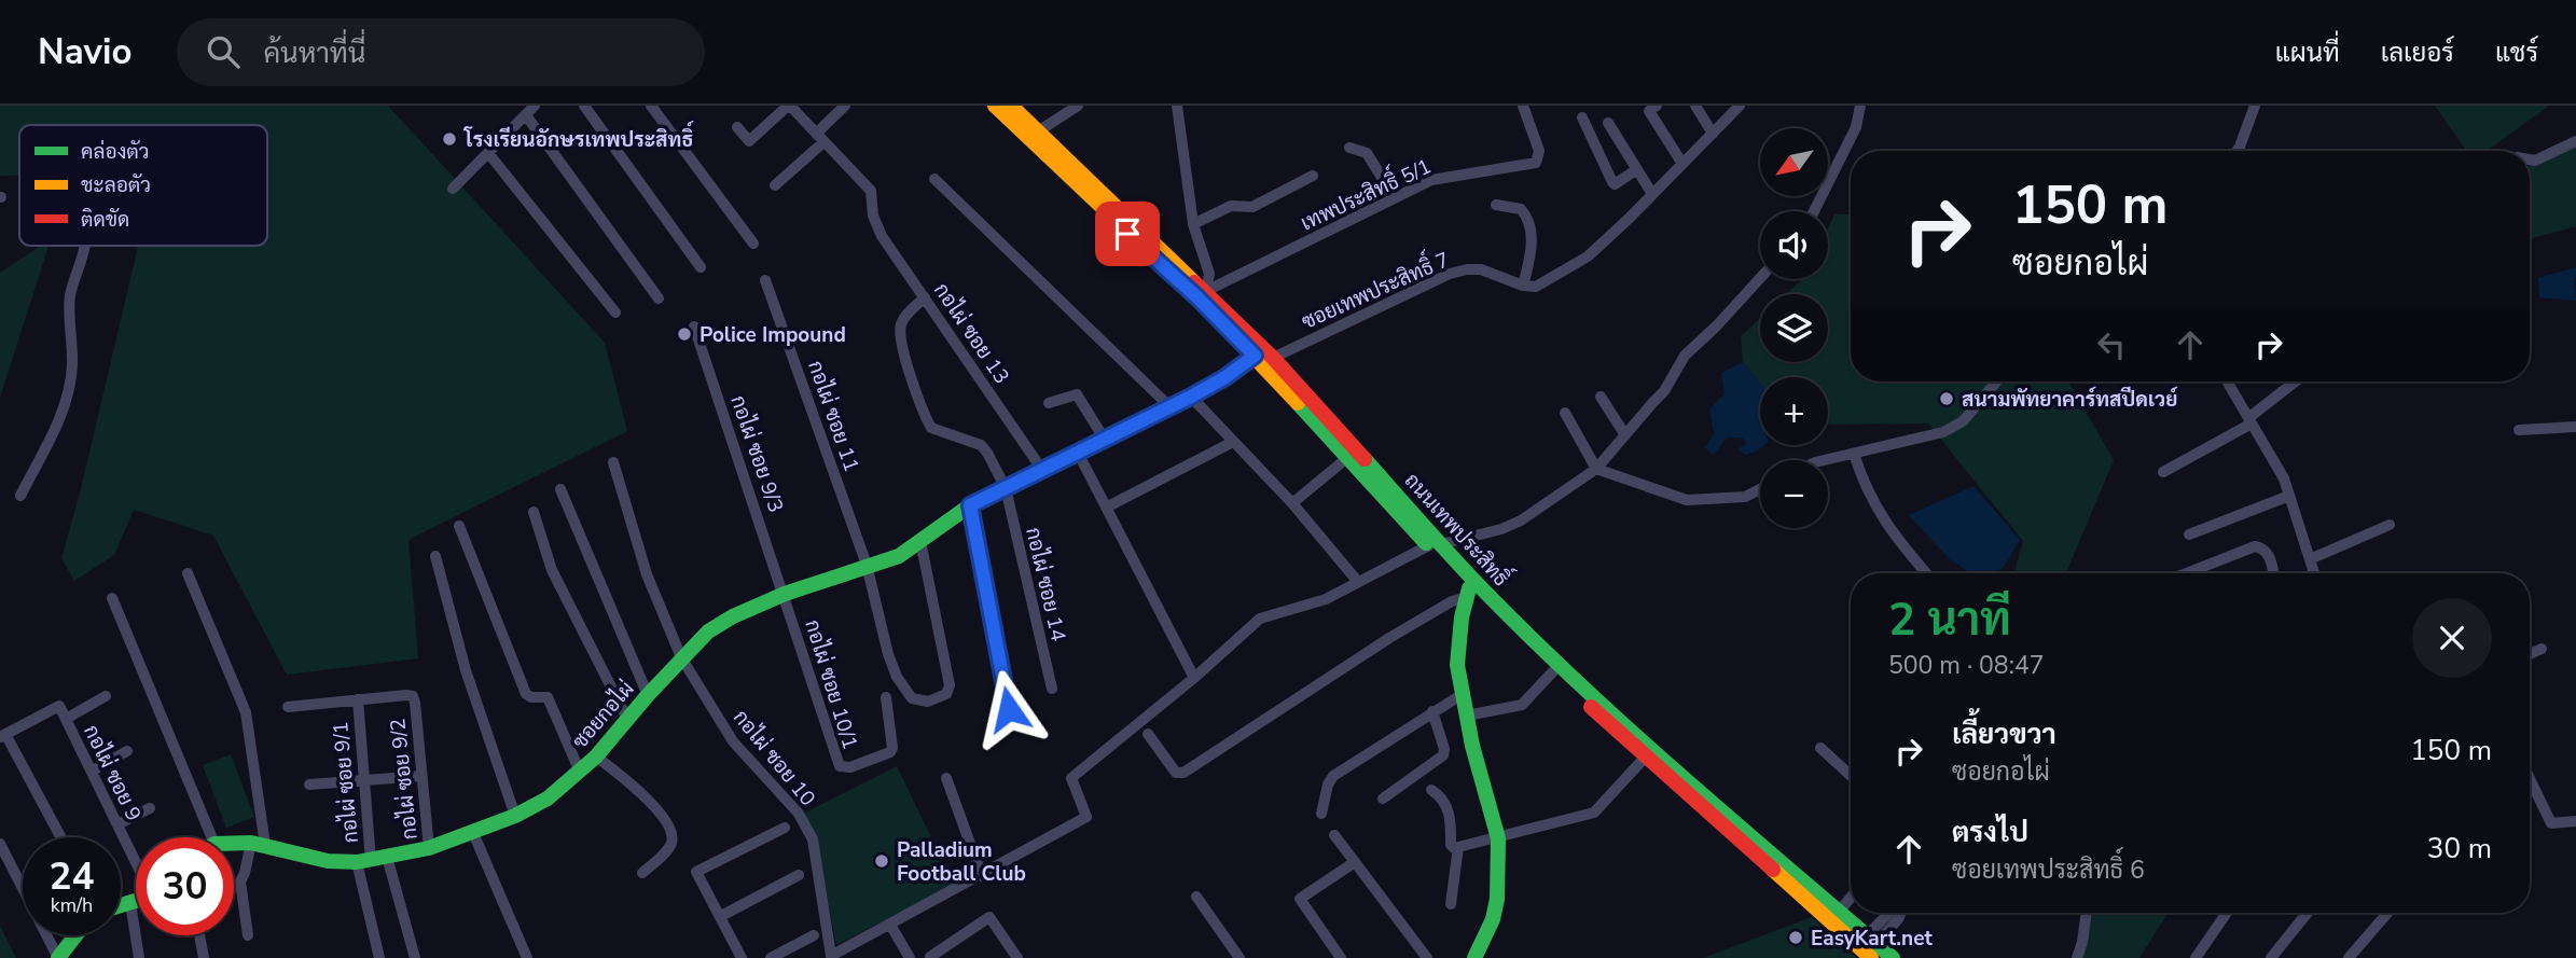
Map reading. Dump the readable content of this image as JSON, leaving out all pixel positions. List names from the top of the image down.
{
  "streets": {
    "main road": ["ถนนเทพประสิทธิ์", "ซอยกอไผ่"],
    "street": [
      "เทพประสิทธิ์ 5/1",
      "ซอยเทพประสิทธิ์ 7",
      "กอไผ่ ซอย 13",
      "กอไผ่ ซอย 11",
      "กอไผ่ ซอย 9/3",
      "กอไผ่ ซอย 14",
      "กอไผ่ ซอย 10/1",
      "กอไผ่ ซอย 10",
      "กอไผ่ ซอย 9",
      "กอไผ่ ซอย 9/2",
      "กอไผ่ ซอย 9/1"
    ]
  },
  "crossings": [
    ["เทพประสิทธิ์ 5/1", "ถนนเทพประสิทธิ์"],
    ["ซอยเทพประสิทธิ์ 7", "ถนนเทพประสิทธิ์"],
    ["กอไผ่ ซอย 13", "กอไผ่ ซอย 14"],
    ["กอไผ่ ซอย 11", "ซอยกอไผ่"],
    ["กอไผ่ ซอย 9/3", "กอไผ่ ซอย 10/1"],
    ["กอไผ่ ซอย 9/3", "ซอยกอไผ่"],
    ["กอไผ่ ซอย 14", "ซอยกอไผ่"],
    ["กอไผ่ ซอย 10/1", "ซอยกอไผ่"],
    ["ซอยกอไผ่", "กอไผ่ ซอย 10"],
    ["ซอยกอไผ่", "กอไผ่ ซอย 9/2"],
    ["ซอยกอไผ่", "กอไผ่ ซอย 9/1"],
    ["กอไผ่ ซอย 9/2", "กอไผ่ ซอย 9/1"]
  ],
  "places": [
    "โรงเรียนอักษรเทพประสิทธิ์",
    "Police Impound",
    "สนามพัทยาคาร์ทสปีดเวย์",
    "Palladium Football Club",
    "EasyKart.net"
  ],
  "legend": ["คล่องตัว", "ชะลอตัว", "ติดขัด"],
  "north": "bottom left",
  "page": {
    "header": "Navio",
    "search": "ค้นหาที่นี่",
    "nav": ["แผนที่", "เลเยอร์", "แชร์"],
    "map_buttons": ["+", "−"],
    "turn": ["150 m", "ซอยกอไผ่"],
    "heading": ["2 นาที", "500 m · 08:47"],
    "list": [
      {
        "name": "เลี้ยวขวา",
        "note": "ซอยกอไผ่",
        "value": "150 m"
      },
      {
        "name": "ตรงไป",
        "note": "ซอยเทพประสิทธิ์ 6",
        "value": "30 m"
      }
    ],
    "speed": "24 km/h",
    "limit": "30"
  }
}
